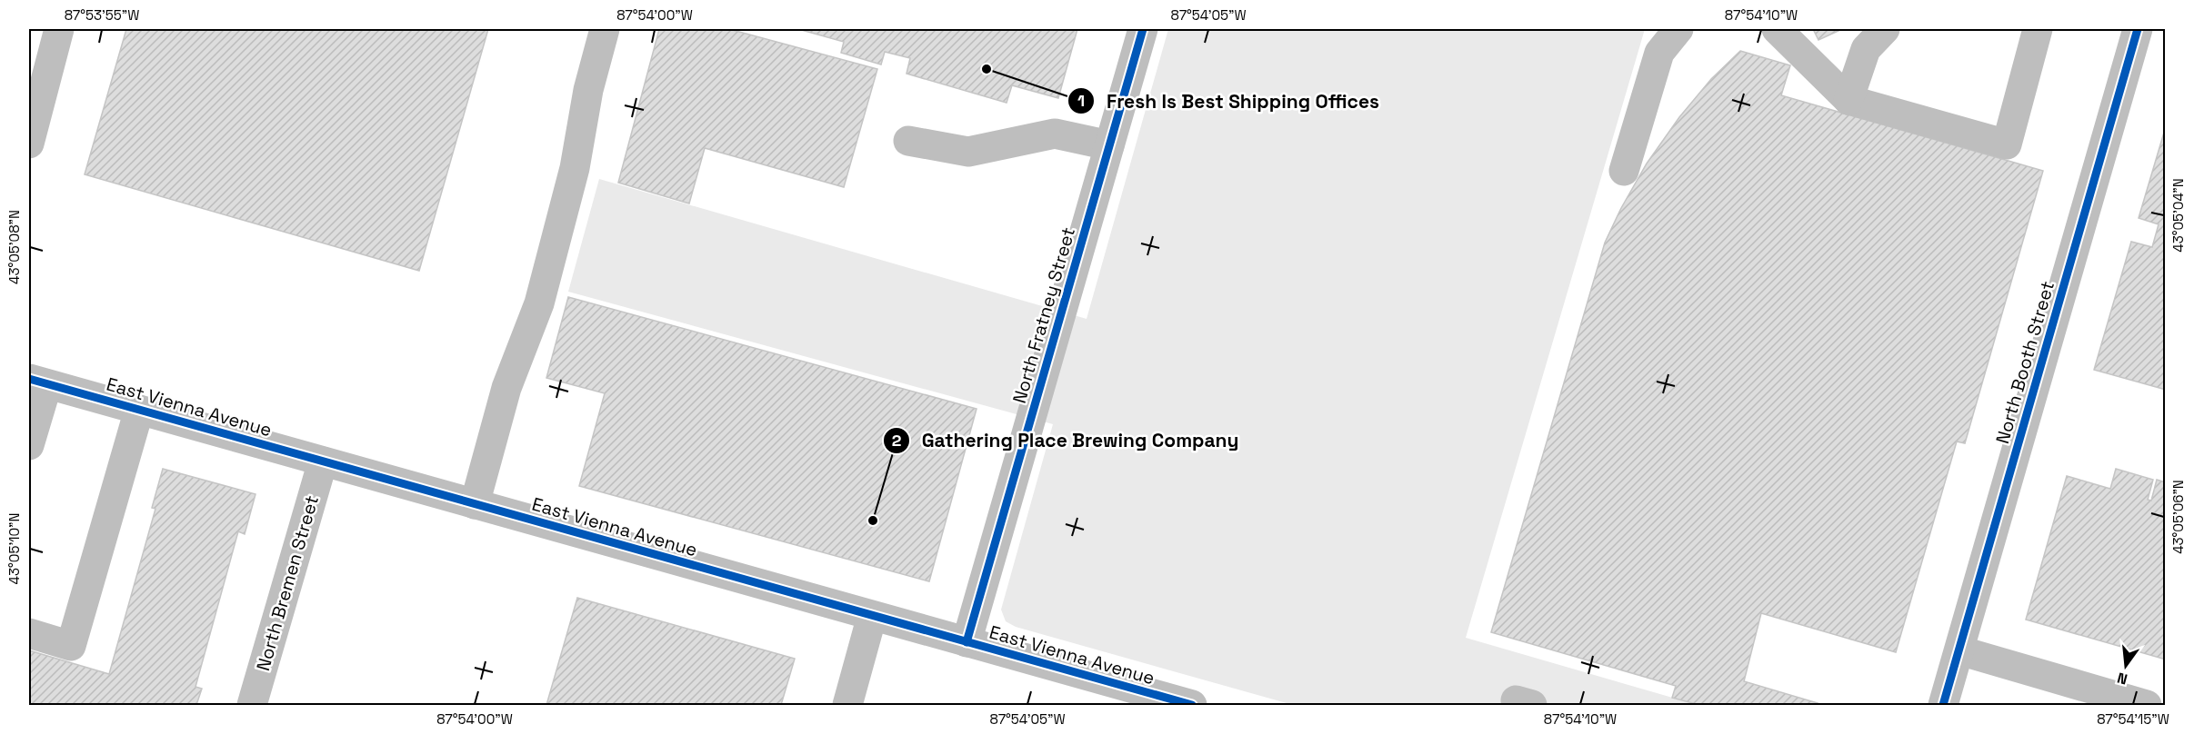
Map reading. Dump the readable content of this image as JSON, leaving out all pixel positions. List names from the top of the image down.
{
  "streets": {
    "street": [
      "North Fratney Street",
      "North Booth Street",
      "East Vienna Avenue",
      "North Bremen Street"
    ]
  },
  "crossings": [
    ["North Fratney Street", "East Vienna Avenue"],
    ["East Vienna Avenue", "North Bremen Street"]
  ],
  "places": ["Fresh Is Best Shipping Offices", "Gathering Place Brewing Company"],
  "north": "bottom",
  "coordinates": [
    "87°53'55\"W",
    "87°54'00\"W",
    "87°54'05\"W",
    "87°54'10\"W",
    "43°05'04\"N",
    "43°05'08\"N",
    "43°05'06\"N",
    "43°05'10\"N",
    "87°54'15\"W"
  ]
}
